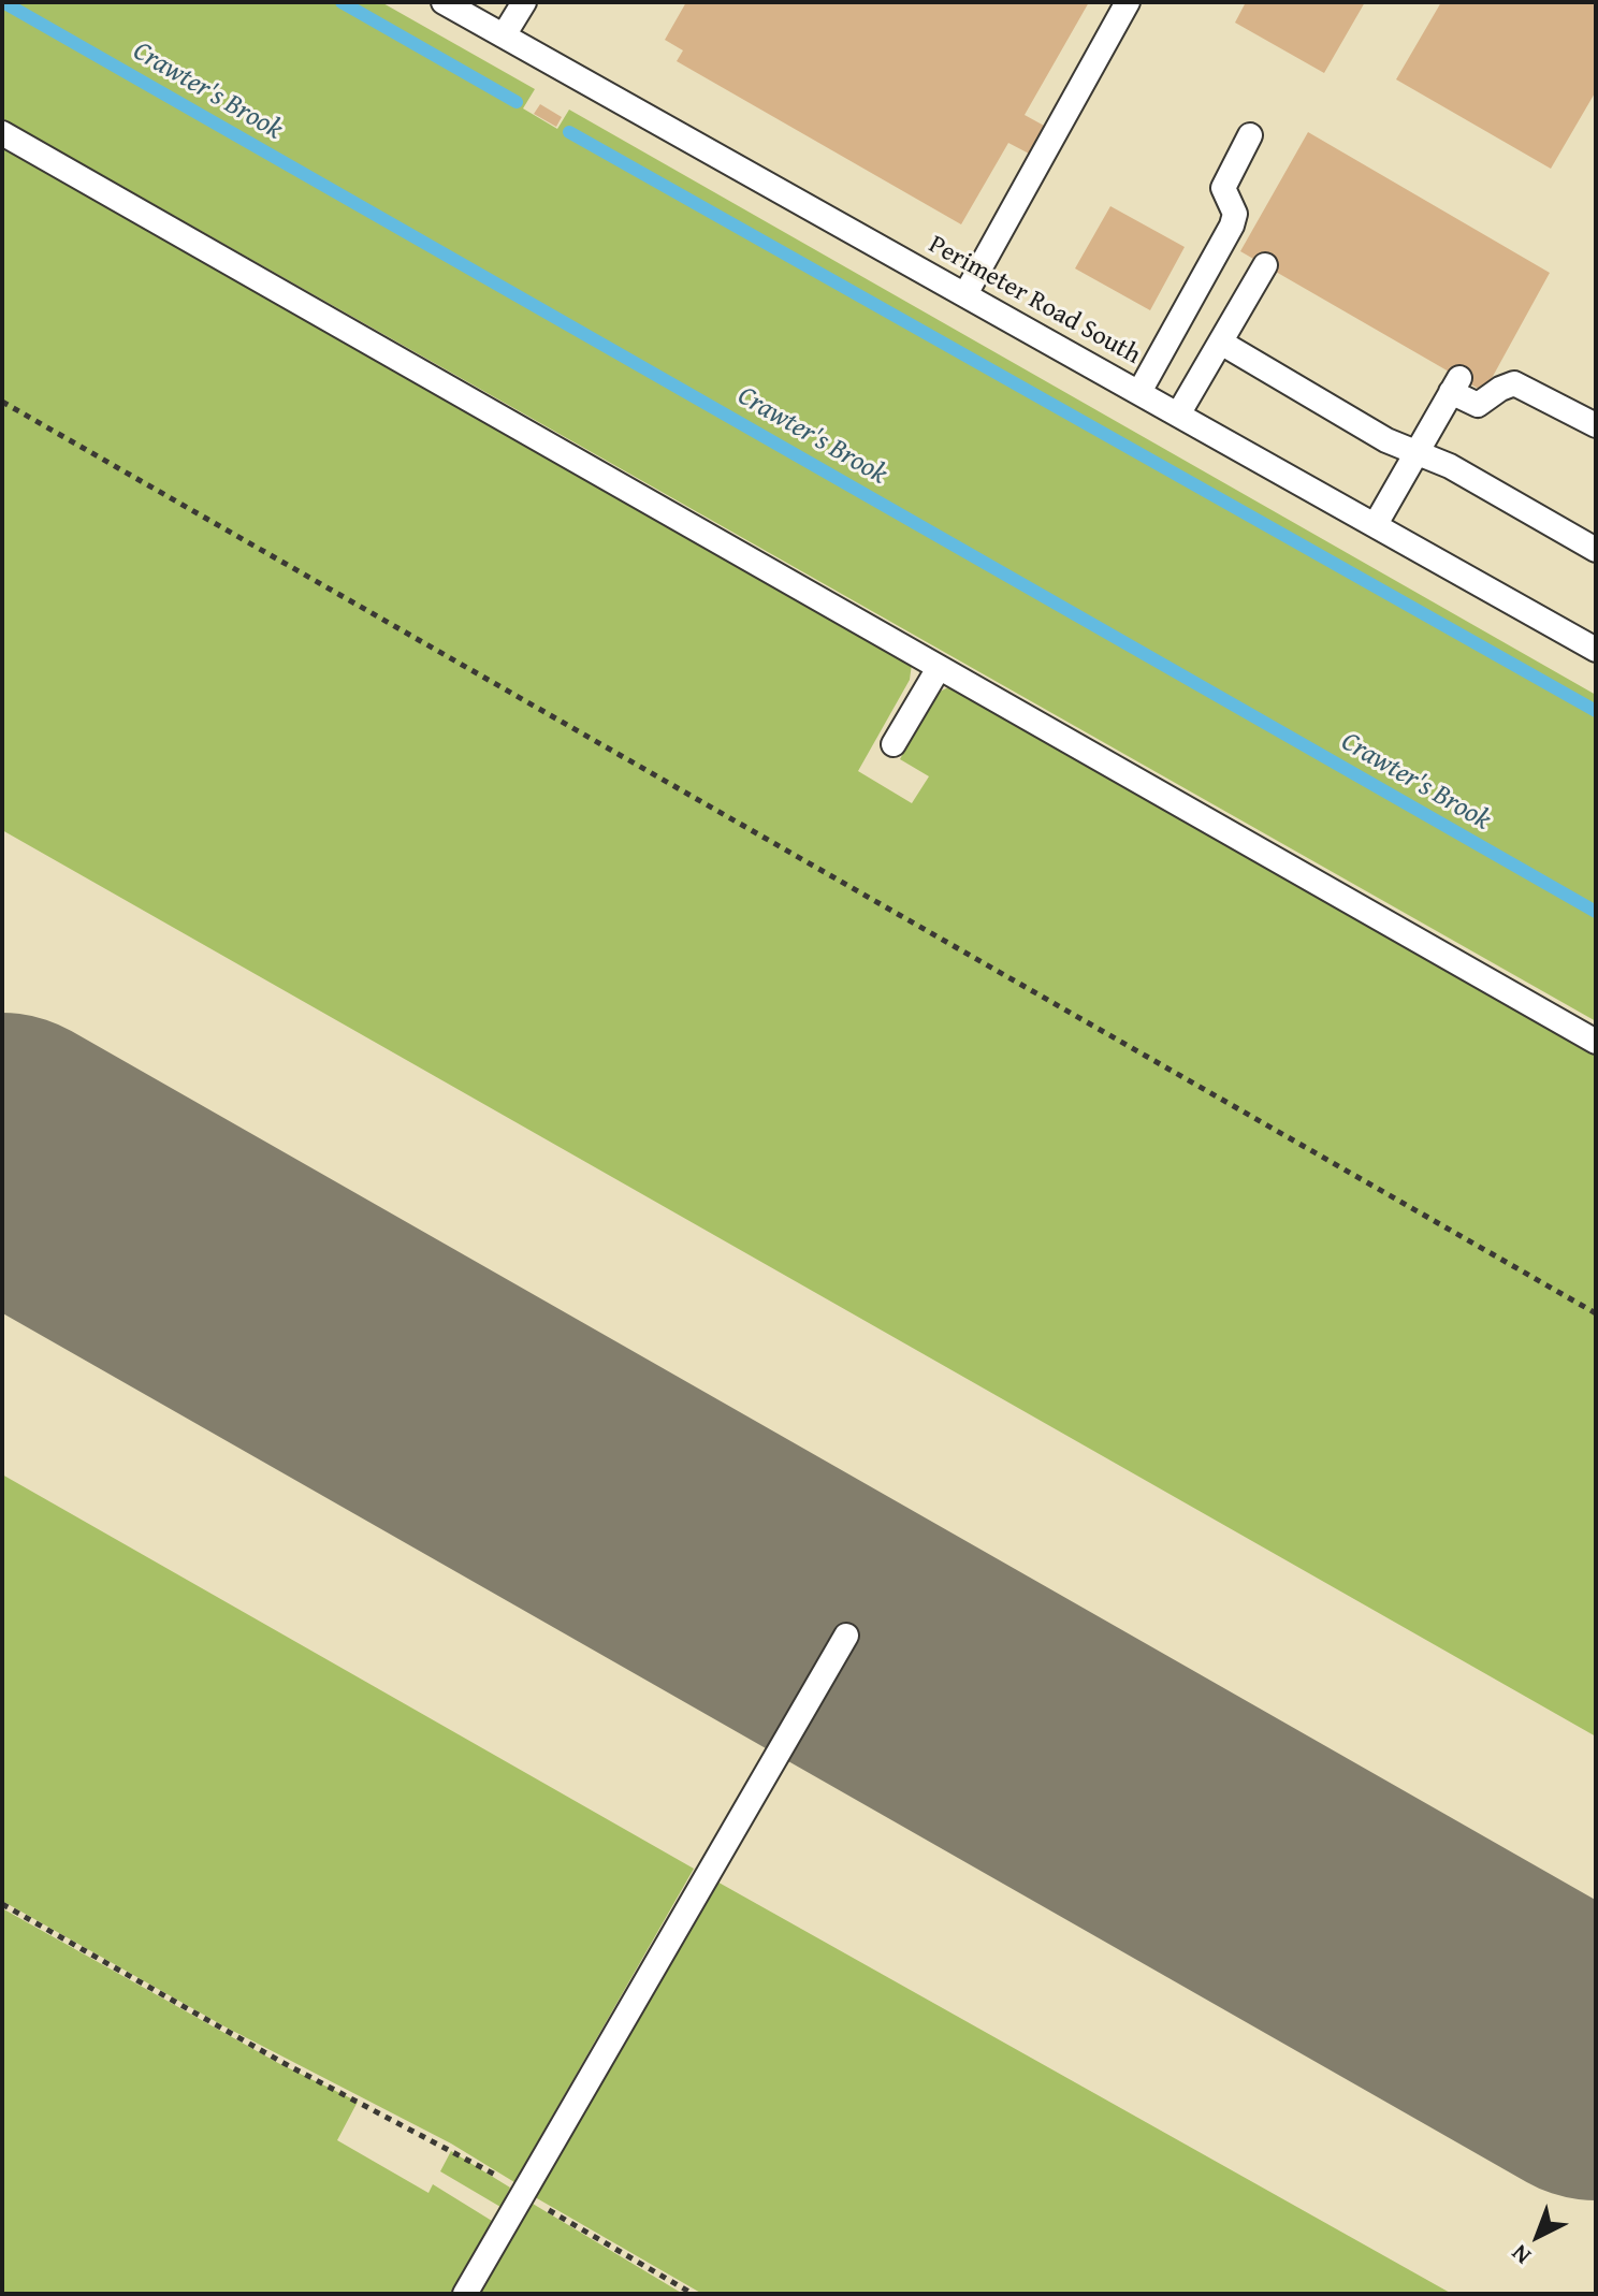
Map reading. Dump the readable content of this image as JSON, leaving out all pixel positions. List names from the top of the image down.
{
  "streets": {
    "lane": ["Perimeter Road South"]
  },
  "water": ["Crawter's Brook"],
  "north": "bottom left"
}
